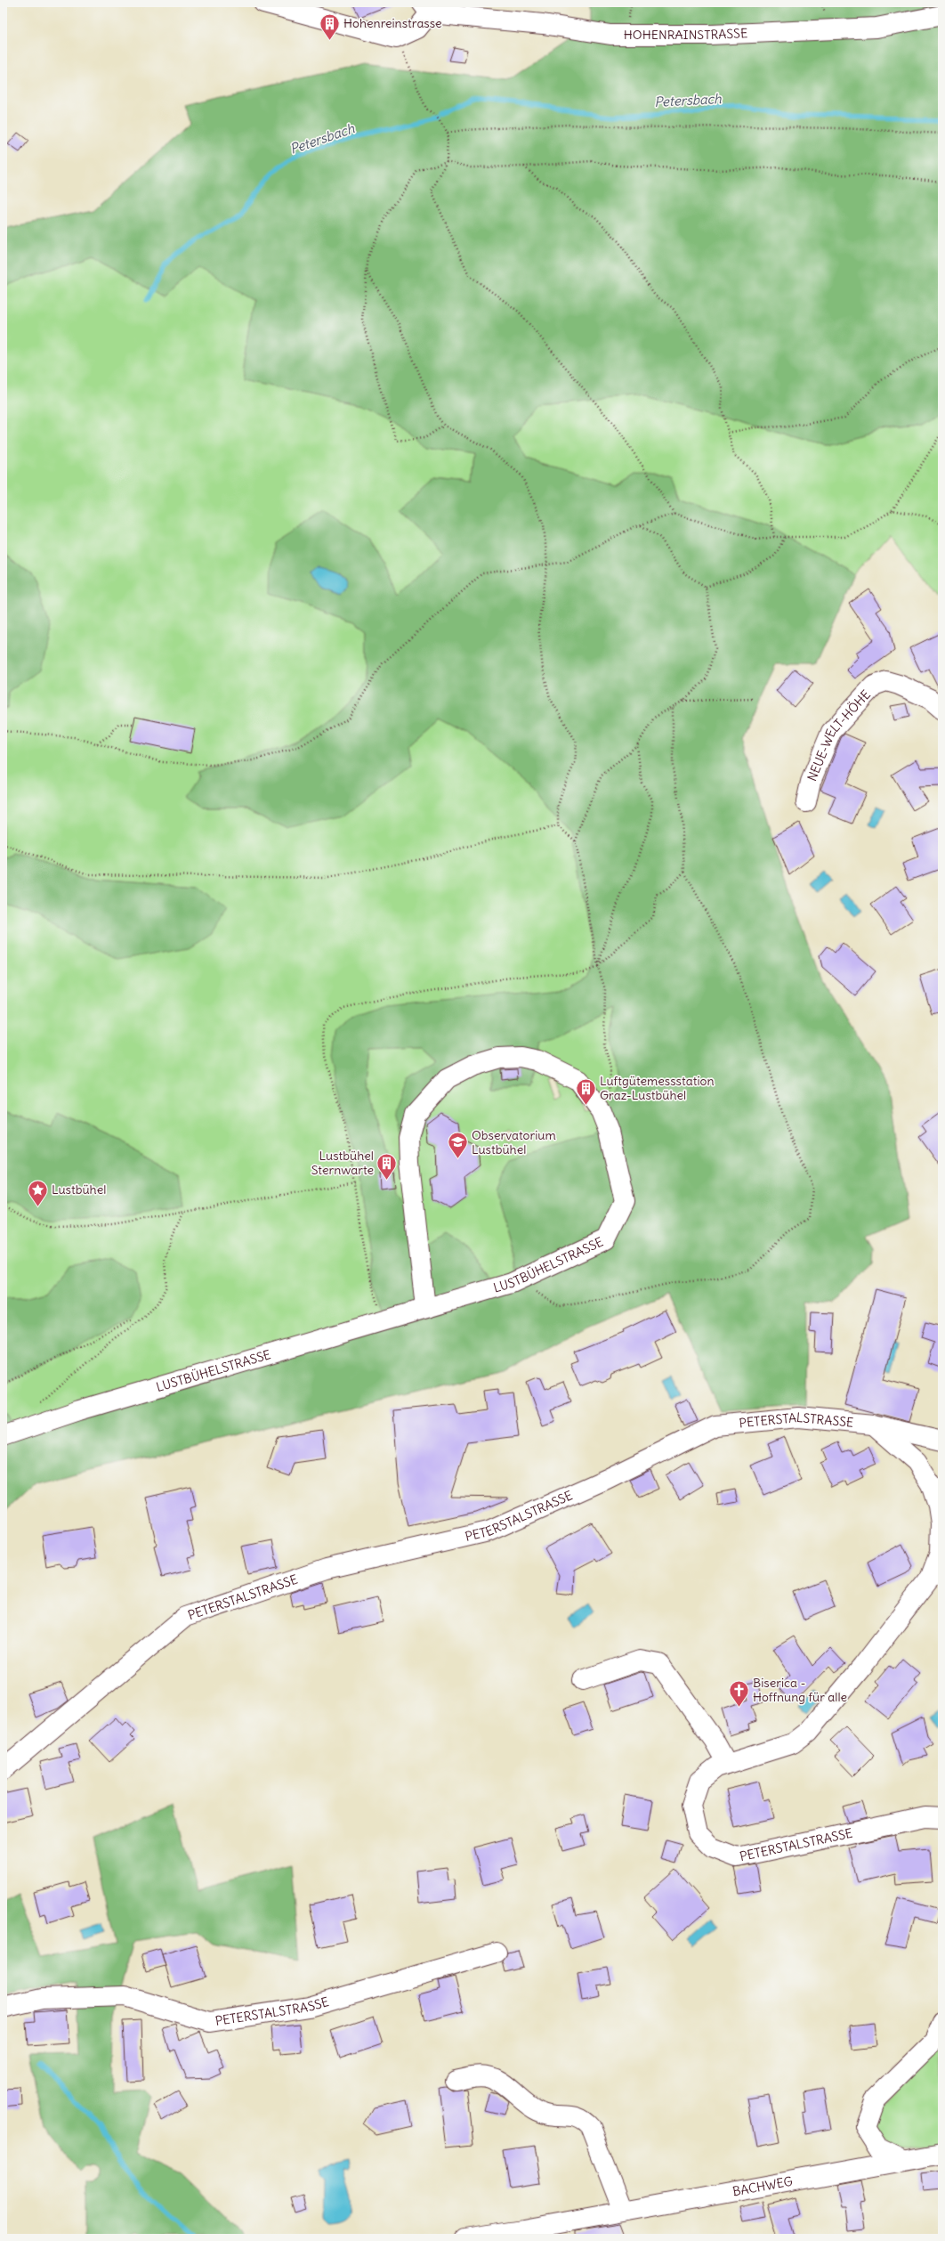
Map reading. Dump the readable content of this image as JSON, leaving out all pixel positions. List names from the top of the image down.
{
  "streets": {
    "street": [
      "HOHENRAINSTRASSE",
      "NEUE-WELT-HÖHE",
      "LUSTBÜHELSTRASSE",
      "PETERSTALSTRASSE",
      "BACHWEG"
    ]
  },
  "water": ["Petersbach"],
  "places": {
    "building": ["Hohenreinstrasse", "Luftgütemessstation Graz-Lustbühel", "Lustbühel Sternwarte"],
    "school or university": ["Observatorium Lustbühel"],
    "place": ["Lustbühel"],
    "church": ["Biserica - Hoffnung für alle"]
  }
}
